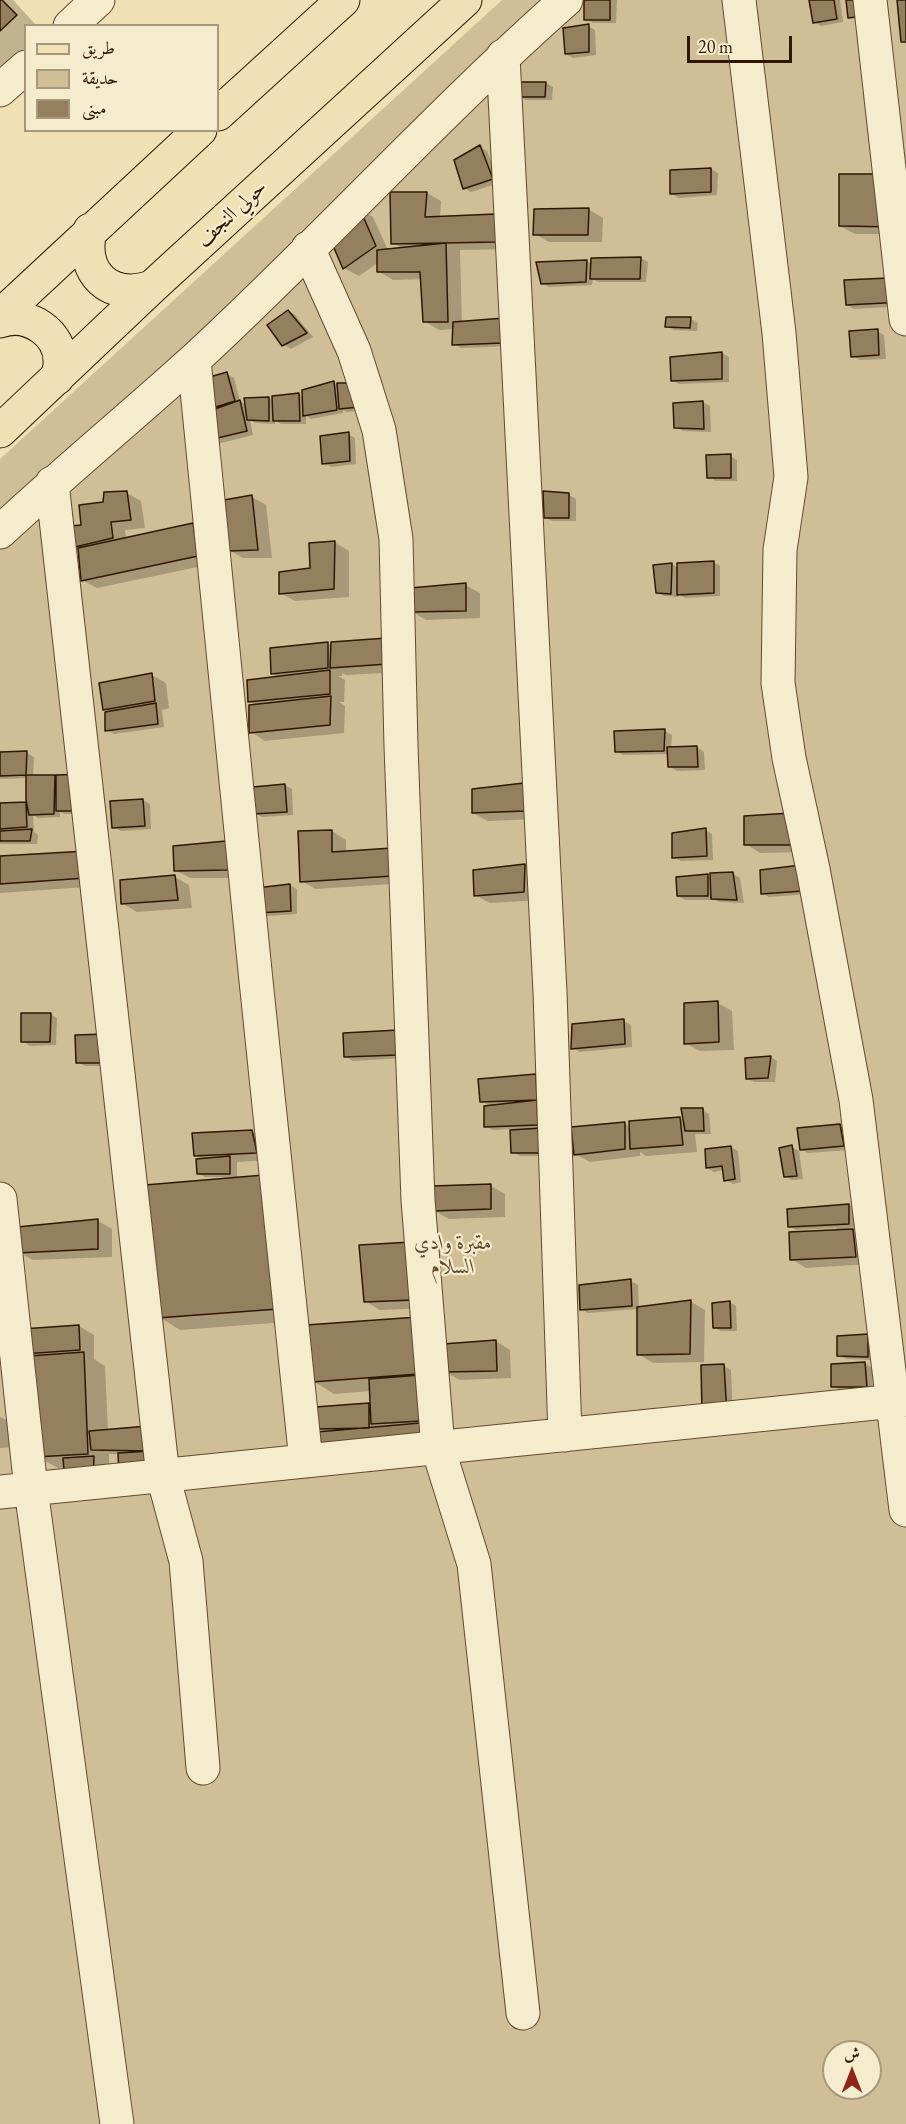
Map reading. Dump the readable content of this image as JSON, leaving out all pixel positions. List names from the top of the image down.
{
  "streets": {
    "main road": ["حولي النجف"]
  },
  "parks": ["مقبرة وادي السلام"],
  "legend": ["طريق", "حديقة", "مبنى"],
  "scale_bar": "20 m",
  "north": "top"
}
